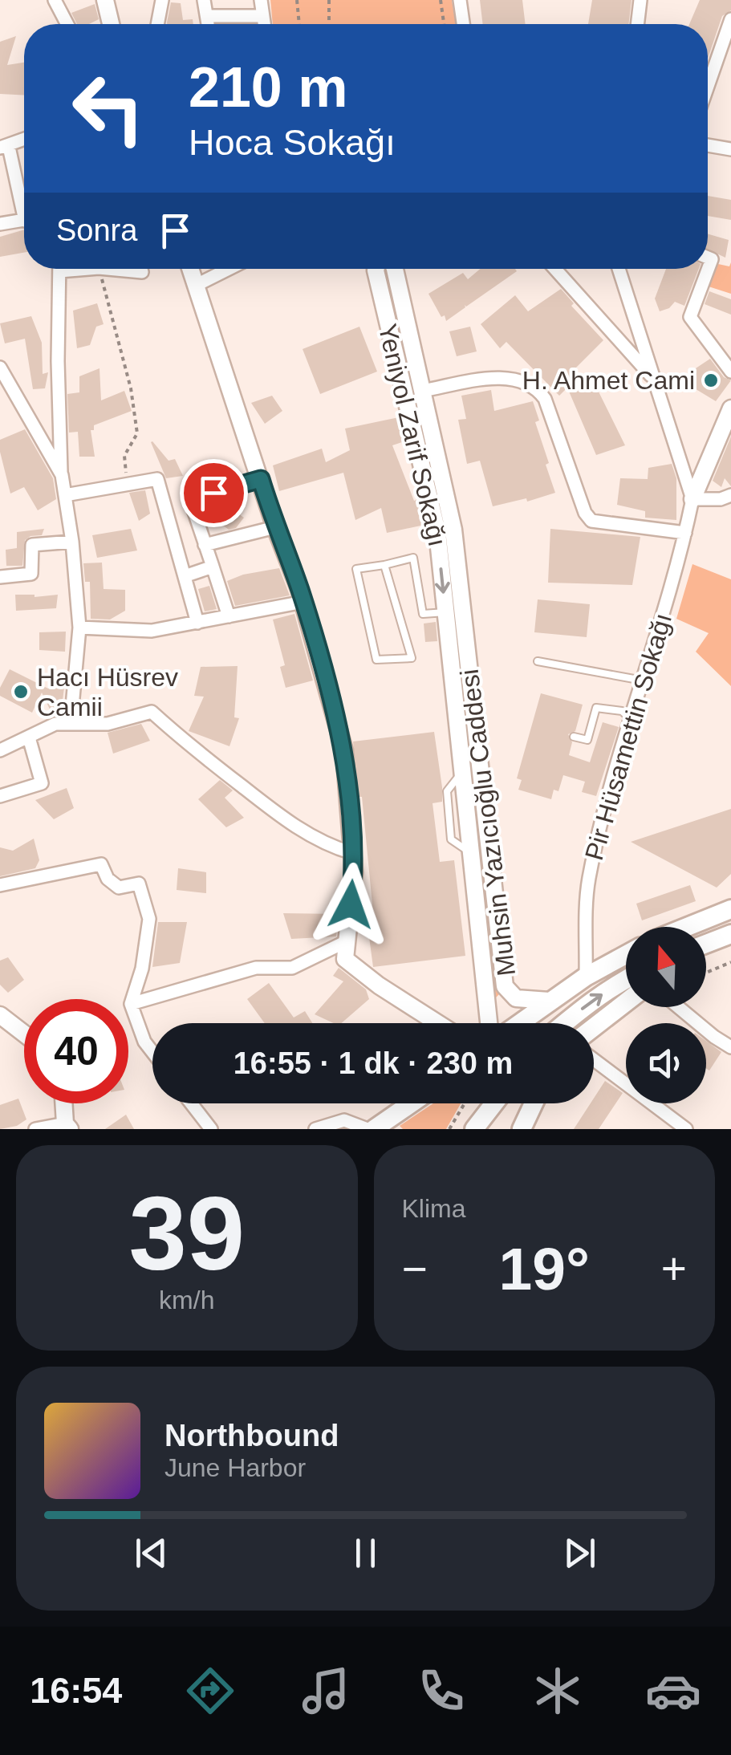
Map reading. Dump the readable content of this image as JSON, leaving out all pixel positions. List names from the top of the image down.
{
  "streets": {
    "street": ["Yeniyol Zarif Sokağı", "Pir Hüsamettin Sokağı", "Muhsin Yazıcıoğlu Caddesi"]
  },
  "crossings": [
    ["Yeniyol Zarif Sokağı", "Muhsin Yazıcıoğlu Caddesi"]
  ],
  "places": ["H. Ahmet Cami", "Hacı Hüsrev Camii"],
  "north": "top",
  "page": {
    "turn": ["210 m", "Hoca Sokağı"],
    "then": "Sonra",
    "limit": "40",
    "trip": "16:55 · 1 dk · 230 m",
    "tile": [
      ["39", "km/h"],
      "Klima"
    ],
    "heat": ["−", "19°", "+"],
    "song": ["Northbound", "June Harbor"],
    "tabs": "16:54"
  }
}
